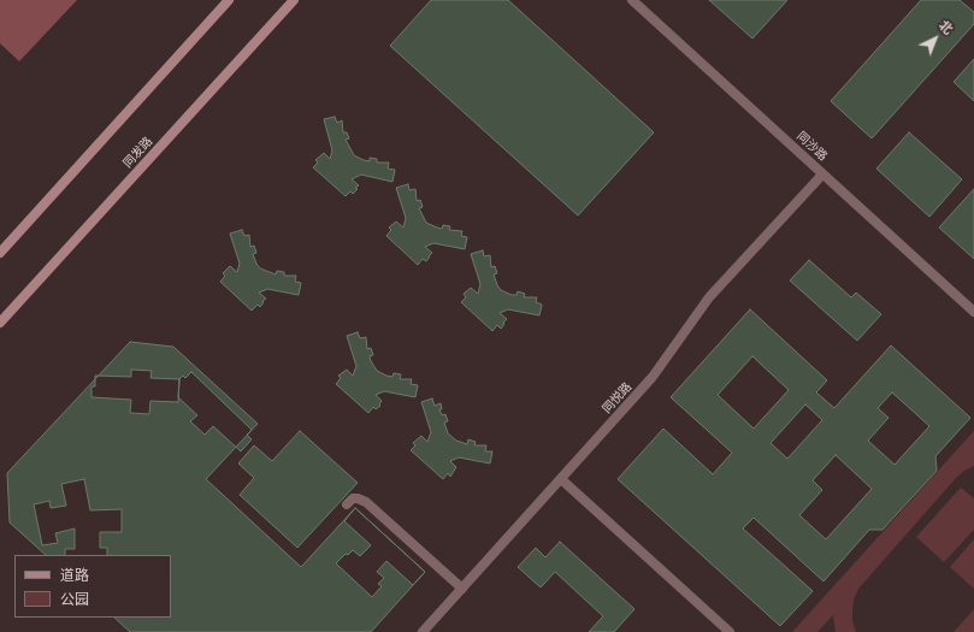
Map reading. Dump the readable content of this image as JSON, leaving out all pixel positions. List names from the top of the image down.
{
  "streets": {
    "main road": ["同发路"],
    "street": ["同沙路", "同悦路"]
  },
  "crossings": [
    ["同沙路", "同悦路"]
  ],
  "legend": ["道路", "公园"],
  "north": "top right"
}
